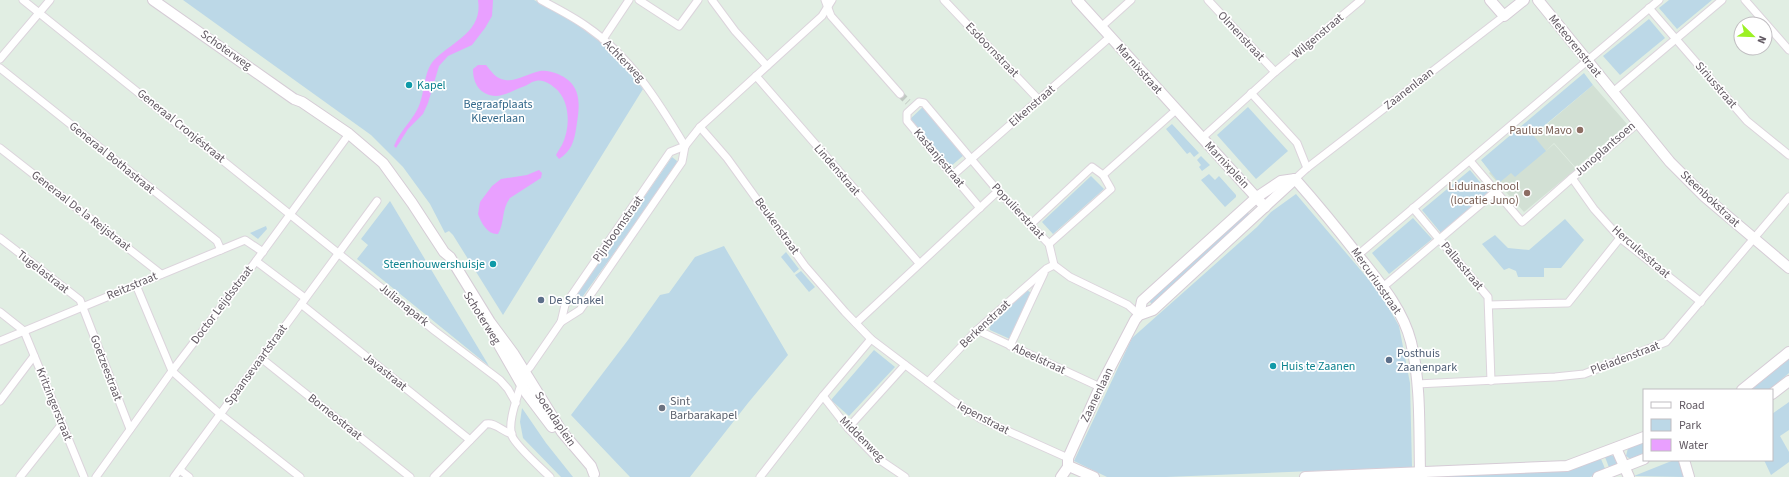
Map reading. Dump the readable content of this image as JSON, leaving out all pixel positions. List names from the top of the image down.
{
  "streets": {
    "street": [
      "Olmenstraat",
      "Wilgenstraat",
      "Meteorenstraat",
      "Schoterweg",
      "Esdoornstraat",
      "Achterweg",
      "Marnixstraat",
      "Siriusstraat",
      "Zaanenlaan",
      "Eikenstraat",
      "Generaal Cronjéstraat",
      "Junoplantsoen",
      "Generaal Bothastraat",
      "Kastanjestraat",
      "Marnixplein",
      "Lindenstraat",
      "Steenbokstraat",
      "Generaal De la Reijstraat",
      "Populierstraat",
      "Beukenstraat",
      "Pijnboomstraat",
      "Herculesstraat",
      "Pallasstraat",
      "Tugelastraat",
      "Mercuriusstraat",
      "Reitzstraat",
      "Doctor Leijdsstraat",
      "Julianapark",
      "Berkenstraat",
      "Pleiadenstraat",
      "Abeelstraat",
      "Spaansevaartstraat",
      "Goetzeestraat",
      "Javastraat",
      "Kritzingerstraat",
      "Borneostraat",
      "Iepenstraat",
      "Soendaplein",
      "Middenweg"
    ]
  },
  "crossings": [
    ["Olmenstraat", "Wilgenstraat"],
    ["Olmenstraat", "Marnixplein"],
    ["Wilgenstraat", "Marnixplein"],
    ["Meteorenstraat", "Junoplantsoen"],
    ["Schoterweg", "Pijnboomstraat"],
    ["Schoterweg", "Doctor Leijdsstraat"],
    ["Schoterweg", "Soendaplein"],
    ["Esdoornstraat", "Eikenstraat"],
    ["Achterweg", "Pijnboomstraat"],
    ["Marnixstraat", "Eikenstraat"],
    ["Marnixstraat", "Marnixplein"],
    ["Zaanenlaan", "Marnixplein"],
    ["Zaanenlaan", "Mercuriusstraat"],
    ["Zaanenlaan", "Abeelstraat"],
    ["Zaanenlaan", "Iepenstraat"],
    ["Eikenstraat", "Kastanjestraat"],
    ["Eikenstraat", "Populierstraat"],
    ["Generaal Cronjéstraat", "Doctor Leijdsstraat"],
    ["Generaal Cronjéstraat", "Julianapark"],
    ["Generaal Cronjéstraat", "Spaansevaartstraat"],
    ["Junoplantsoen", "Steenbokstraat"],
    ["Junoplantsoen", "Herculesstraat"],
    ["Generaal Bothastraat", "Reitzstraat"],
    ["Kastanjestraat", "Populierstraat"],
    ["Lindenstraat", "Pijnboomstraat"],
    ["Steenbokstraat", "Pleiadenstraat"],
    ["Generaal De la Reijstraat", "Reitzstraat"],
    ["Populierstraat", "Berkenstraat"],
    ["Beukenstraat", "Pijnboomstraat"],
    ["Beukenstraat", "Iepenstraat"],
    ["Pijnboomstraat", "Soendaplein"],
    ["Herculesstraat", "Pleiadenstraat"],
    ["Pallasstraat", "Pleiadenstraat"],
    ["Tugelastraat", "Reitzstraat"],
    ["Tugelastraat", "Goetzeestraat"],
    ["Mercuriusstraat", "Pleiadenstraat"],
    ["Reitzstraat", "Doctor Leijdsstraat"],
    ["Reitzstraat", "Goetzeestraat"],
    ["Reitzstraat", "Kritzingerstraat"],
    ["Doctor Leijdsstraat", "Goetzeestraat"],
    ["Doctor Leijdsstraat", "Javastraat"],
    ["Julianapark", "Spaansevaartstraat"],
    ["Julianapark", "Soendaplein"],
    ["Berkenstraat", "Abeelstraat"],
    ["Berkenstraat", "Iepenstraat"],
    ["Spaansevaartstraat", "Javastraat"],
    ["Spaansevaartstraat", "Borneostraat"]
  ],
  "parks": ["Begraafplaats Kleverlaan"],
  "places": [
    "Kapel",
    "Paulus Mavo",
    "Liduinaschool (locatie Juno)",
    "Steenhouwershuisje",
    "De Schakel",
    "Posthuis Zaanenpark",
    "Huis te Zaanen",
    "Sint Barbarakapel"
  ],
  "legend": ["Road", "Park", "Water"],
  "north": "bottom right"
}
